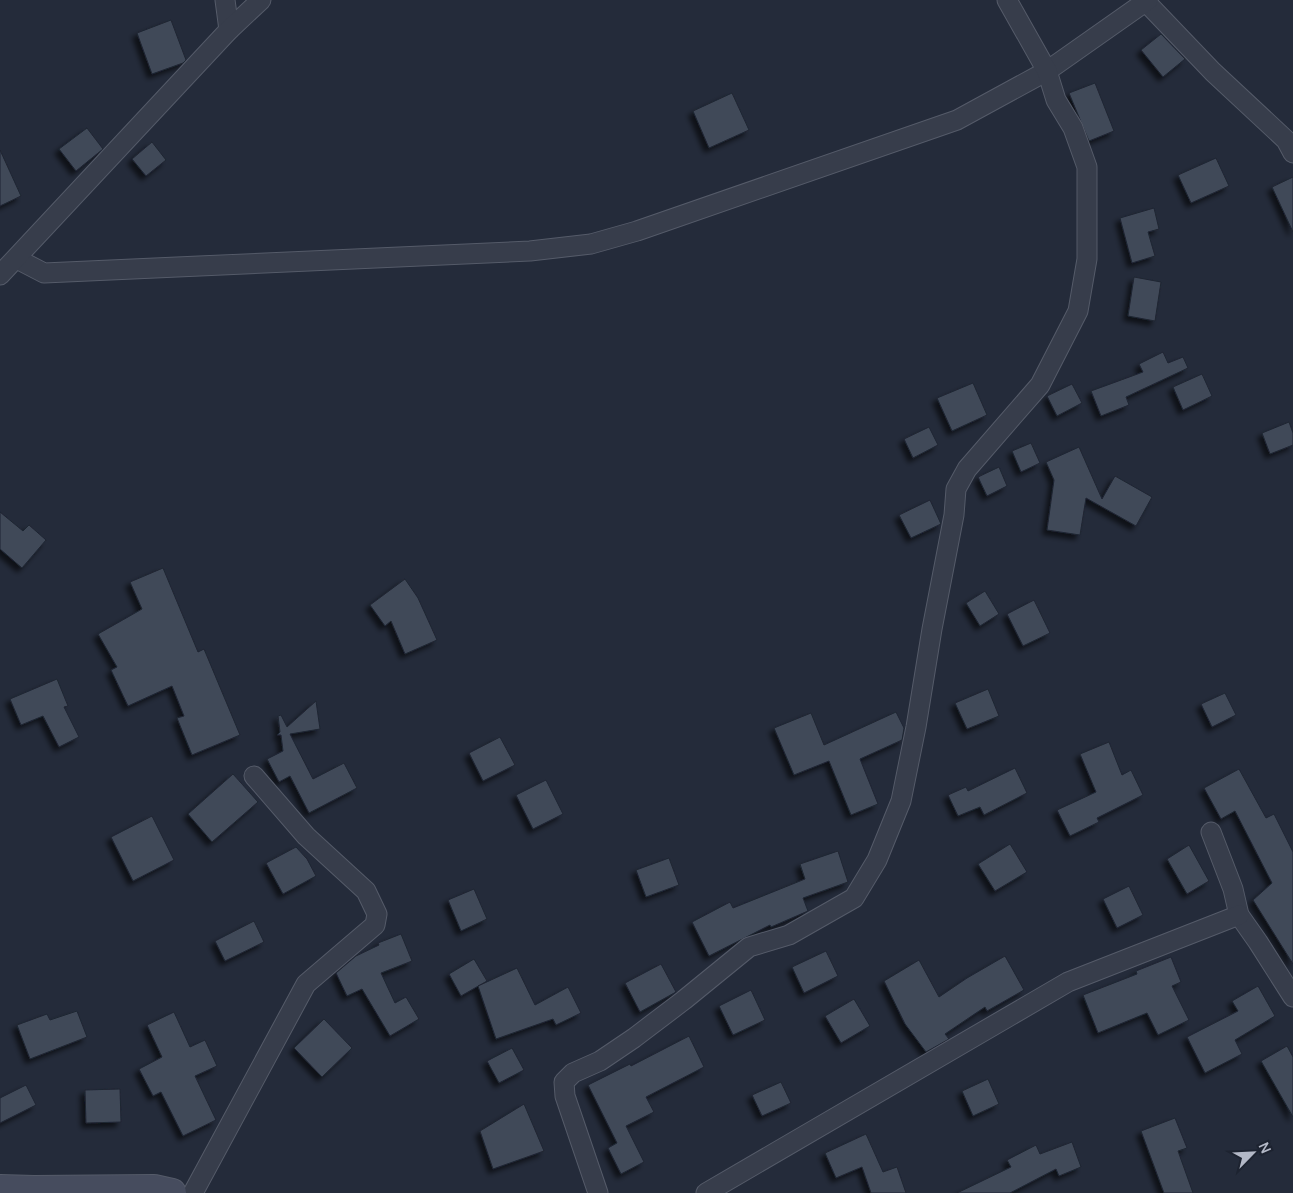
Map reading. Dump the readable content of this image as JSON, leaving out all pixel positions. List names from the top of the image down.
{
  "north": "top right"
}
